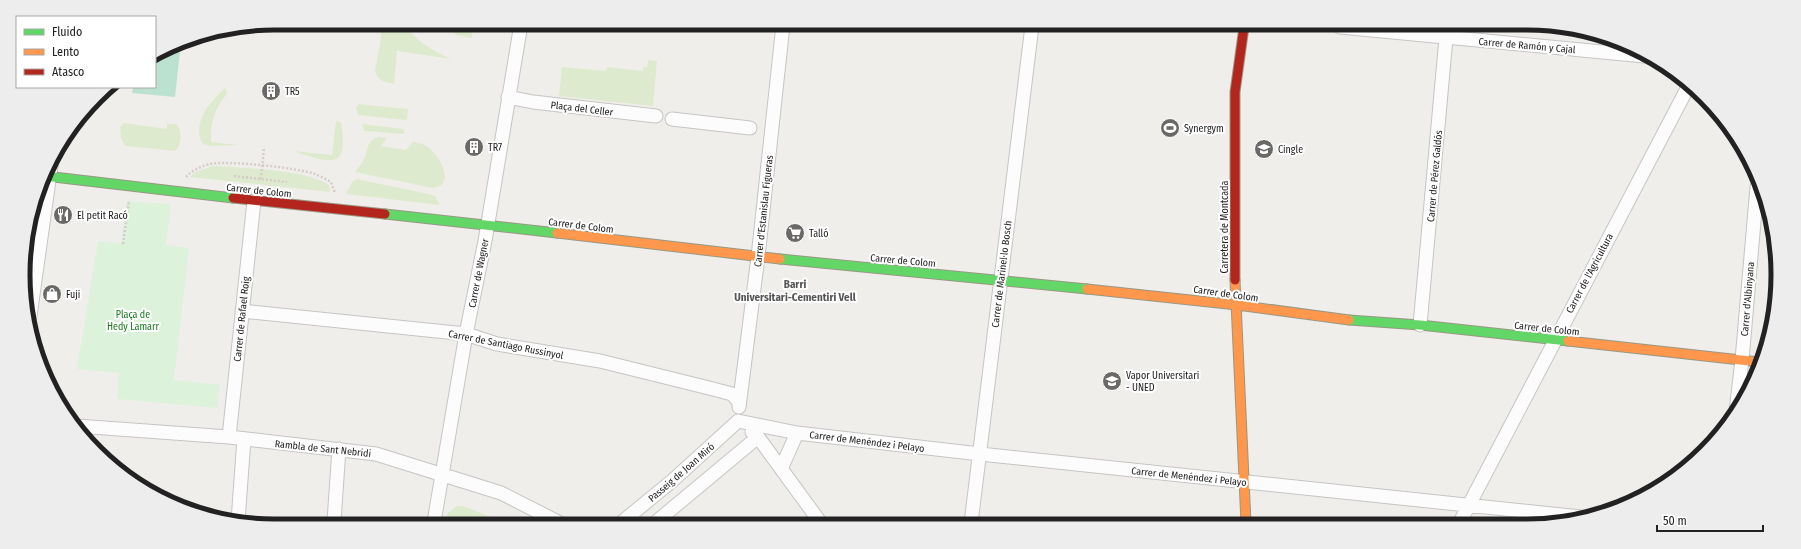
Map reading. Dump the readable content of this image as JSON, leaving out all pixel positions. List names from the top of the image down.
{
  "streets": {
    "street": [
      "Carrer de Ramón y Cajal",
      "Plaça del Celler",
      "Carrer de Pérez Galdós",
      "Carrer de Colom",
      "Carrer d'Estanislau Figueras",
      "Carretera de Montcada",
      "Carrer de Wagner",
      "Carrer de l'Agricultura",
      "Carrer de Marinel·lo Bosch",
      "Carrer d'Albinyana",
      "Carrer de Rafael Roig",
      "Carrer de Santiago Russinyol",
      "Carrer de Menéndez i Pelayo",
      "Rambla de Sant Nebridi",
      "Passeig de Joan Miró"
    ]
  },
  "crossings": [
    ["Carrer de Ramón y Cajal", "Carrer de Pérez Galdós"],
    ["Plaça del Celler", "Carrer de Wagner"],
    ["Carrer de Pérez Galdós", "Carrer de Colom"],
    ["Carrer de Colom", "Carrer d'Estanislau Figueras"],
    ["Carrer de Colom", "Carretera de Montcada"],
    ["Carrer de Colom", "Carrer de Wagner"],
    ["Carrer de Colom", "Carrer de l'Agricultura"],
    ["Carrer de Colom", "Carrer de Marinel·lo Bosch"],
    ["Carrer de Colom", "Carrer d'Albinyana"],
    ["Carrer de Colom", "Carrer de Rafael Roig"],
    ["Carrer d'Estanislau Figueras", "Carrer de Santiago Russinyol"],
    ["Carrer d'Estanislau Figueras", "Carrer de Menéndez i Pelayo"],
    ["Carrer d'Estanislau Figueras", "Passeig de Joan Miró"],
    ["Carretera de Montcada", "Carrer de Menéndez i Pelayo"],
    ["Carrer de Wagner", "Carrer de Santiago Russinyol"],
    ["Carrer de Wagner", "Rambla de Sant Nebridi"],
    ["Carrer de l'Agricultura", "Carrer de Menéndez i Pelayo"],
    ["Carrer de Marinel·lo Bosch", "Carrer de Menéndez i Pelayo"],
    ["Carrer de Rafael Roig", "Carrer de Santiago Russinyol"],
    ["Carrer de Rafael Roig", "Rambla de Sant Nebridi"],
    ["Carrer de Menéndez i Pelayo", "Passeig de Joan Miró"]
  ],
  "districts": ["Barri Universitari-Cementiri Vell"],
  "parks": ["Plaça de Hedy Lamarr"],
  "places": {
    "building": ["TR5", "TR7"],
    "sports": ["Synergym"],
    "school or university": ["Cingle", "Vapor Universitari - UNED"],
    "restaurant": ["El petit Racó"],
    "supermarket": ["Talló"],
    "shop": ["Fuji"]
  },
  "legend": ["Fluido", "Lento", "Atasco"],
  "scale_bar": "50 m"
}
